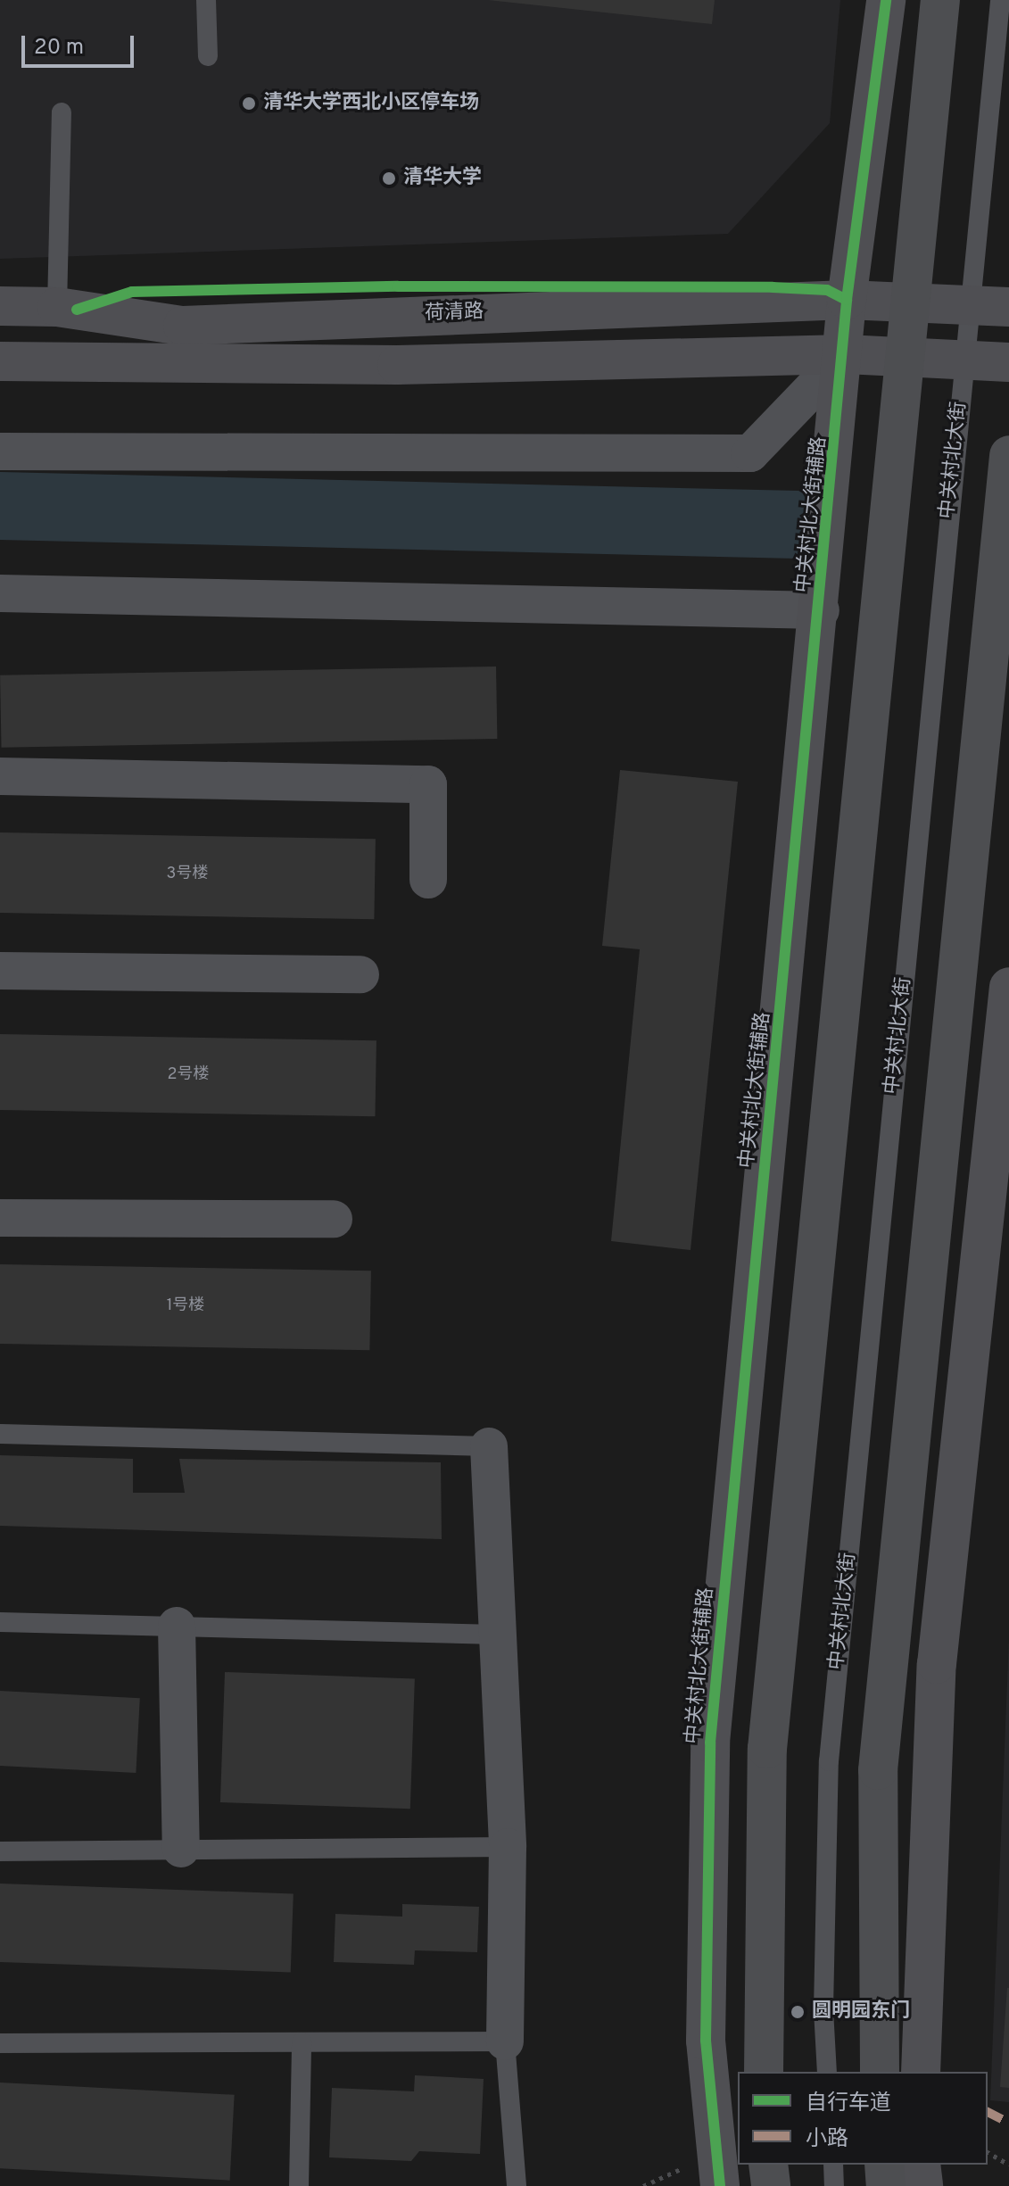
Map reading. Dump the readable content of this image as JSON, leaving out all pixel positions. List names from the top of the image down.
{
  "streets": {
    "street": ["荷清路", "中关村北大街辅路"],
    "lane": ["中关村北大街"]
  },
  "crossings": [
    ["荷清路", "中关村北大街"],
    ["荷清路", "中关村北大街辅路"]
  ],
  "places": ["清华大学西北小区停车场", "清华大学", "圆明园东门"],
  "house_numbers": ["3号楼", "2号楼", "1号楼"],
  "legend": ["自行车道", "小路"],
  "scale_bar": "20 m"
}
